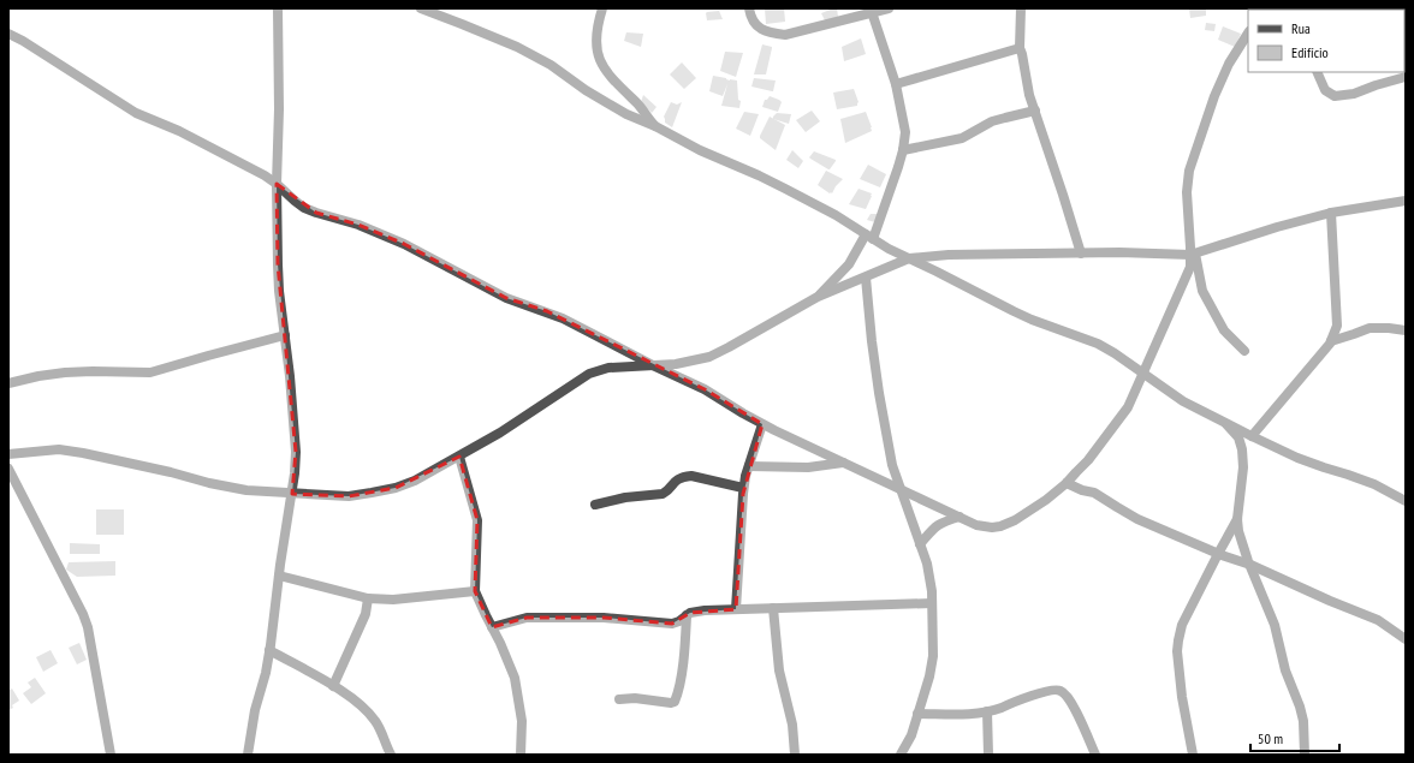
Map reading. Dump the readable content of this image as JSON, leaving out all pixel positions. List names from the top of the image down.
{
  "legend": ["Rua", "Edifício"],
  "scale_bar": "50 m"
}
